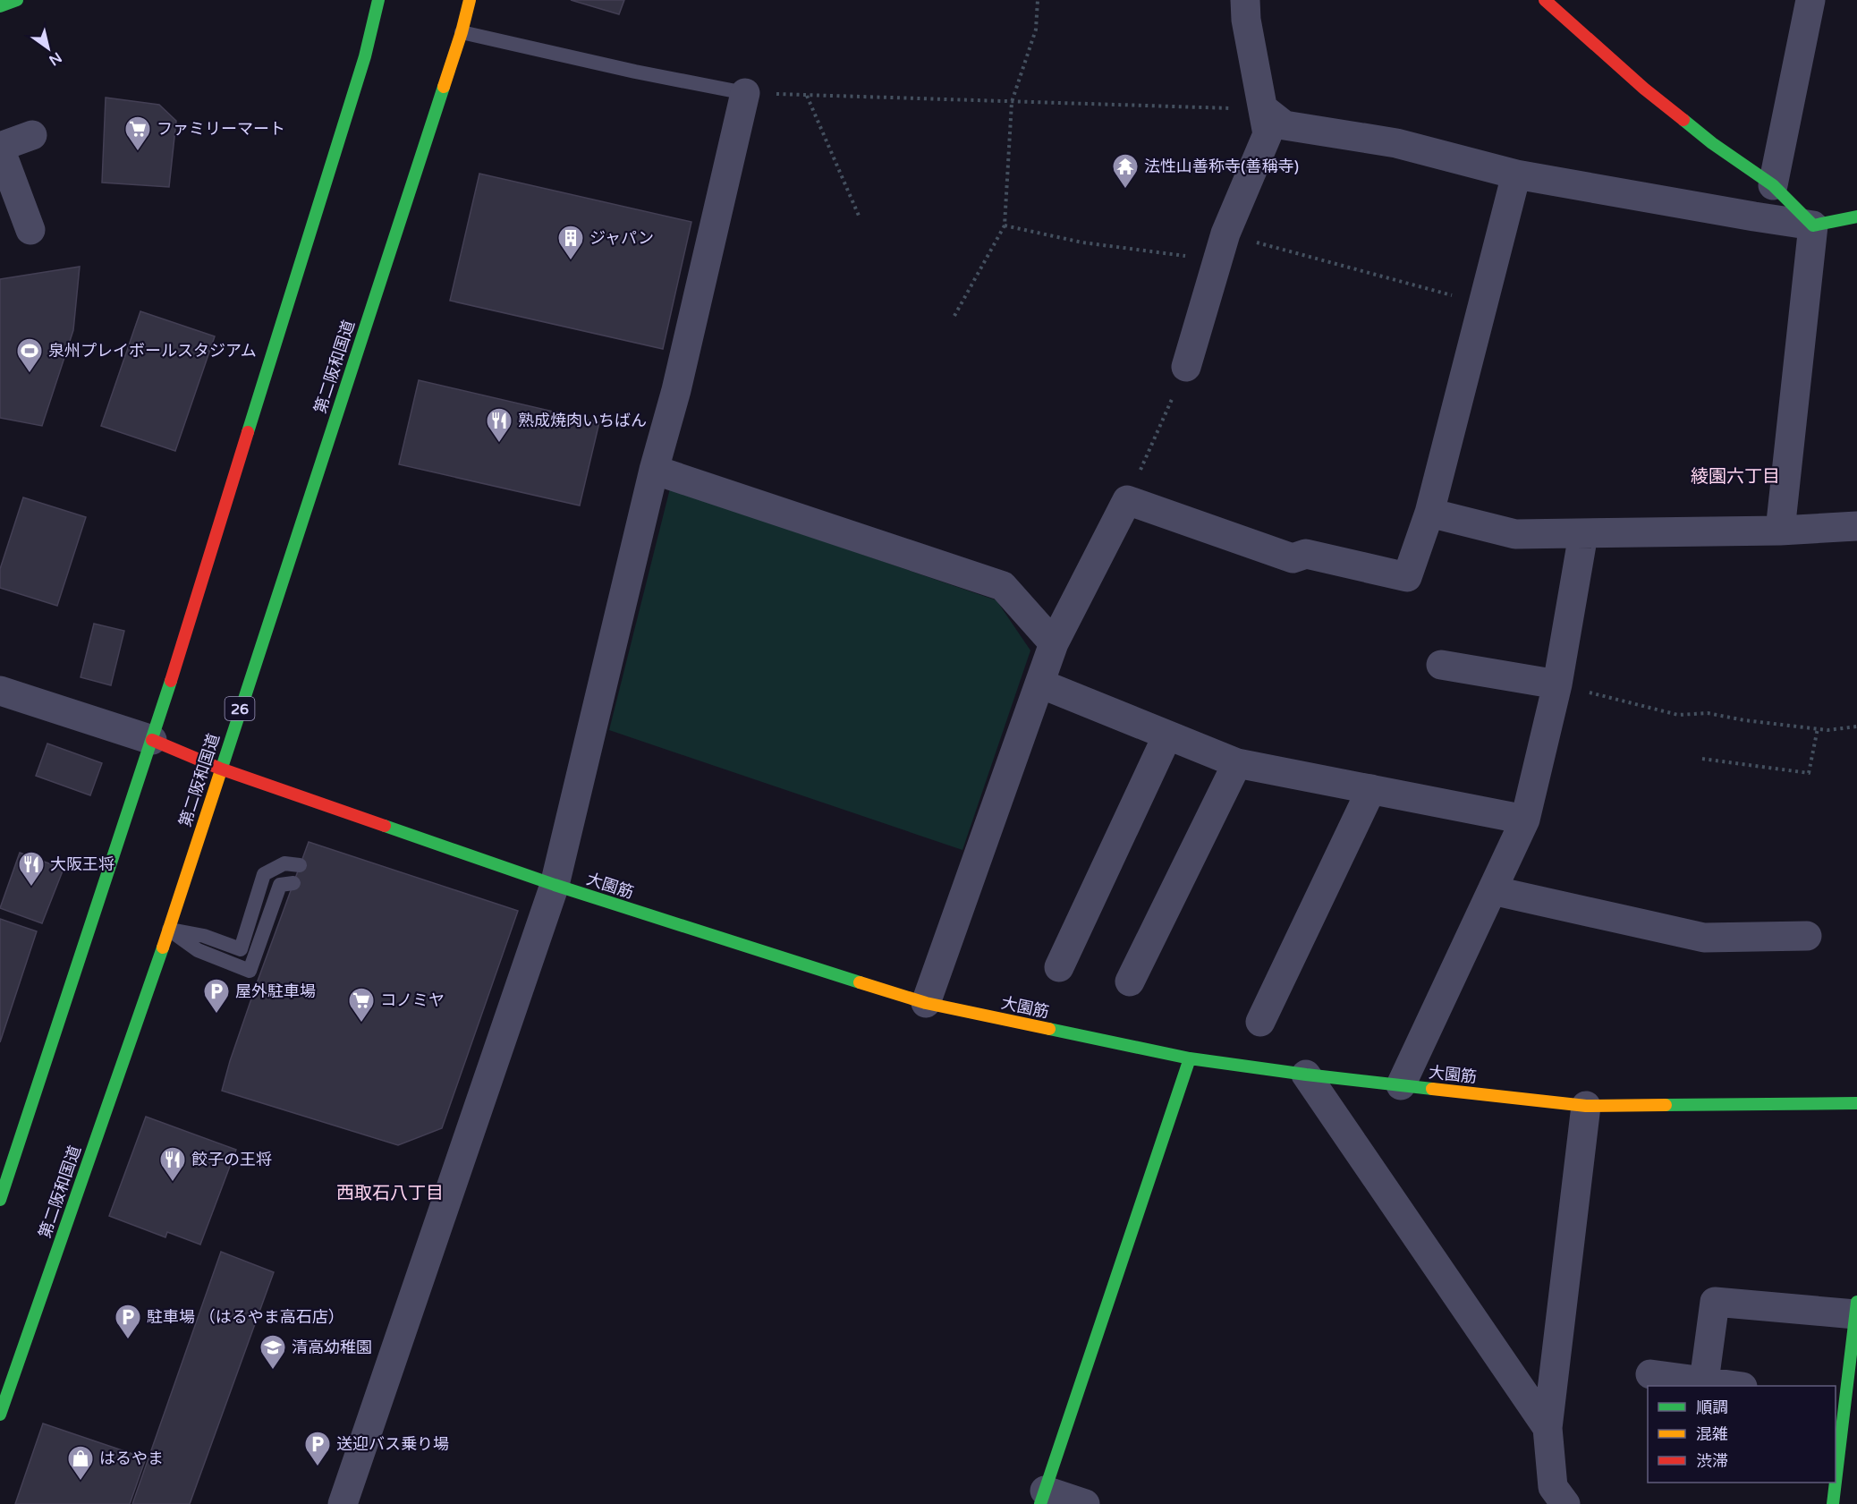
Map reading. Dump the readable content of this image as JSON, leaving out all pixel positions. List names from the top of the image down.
{
  "streets": {
    "main road": ["第二阪和国道", "26", "大園筋"]
  },
  "crossings": [
    ["第二阪和国道", "大園筋"]
  ],
  "districts": ["綾園六丁目", "西取石八丁目"],
  "places": {
    "supermarket": ["ファミリーマート", "コノミヤ"],
    "temple": ["法性山善称寺(善稱寺)"],
    "building": ["ジャパン"],
    "sports": ["泉州プレイボールスタジアム"],
    "restaurant": ["熟成焼肉いちばん", "大阪王将", "餃子の王将"],
    "parking": ["屋外駐車場", "駐車場 （はるやま高石店）", "送迎バス乗り場"],
    "school or university": ["清高幼稚園"],
    "shop": ["はるやま"]
  },
  "legend": ["順調", "混雑", "渋滞"],
  "north": "bottom right"
}
